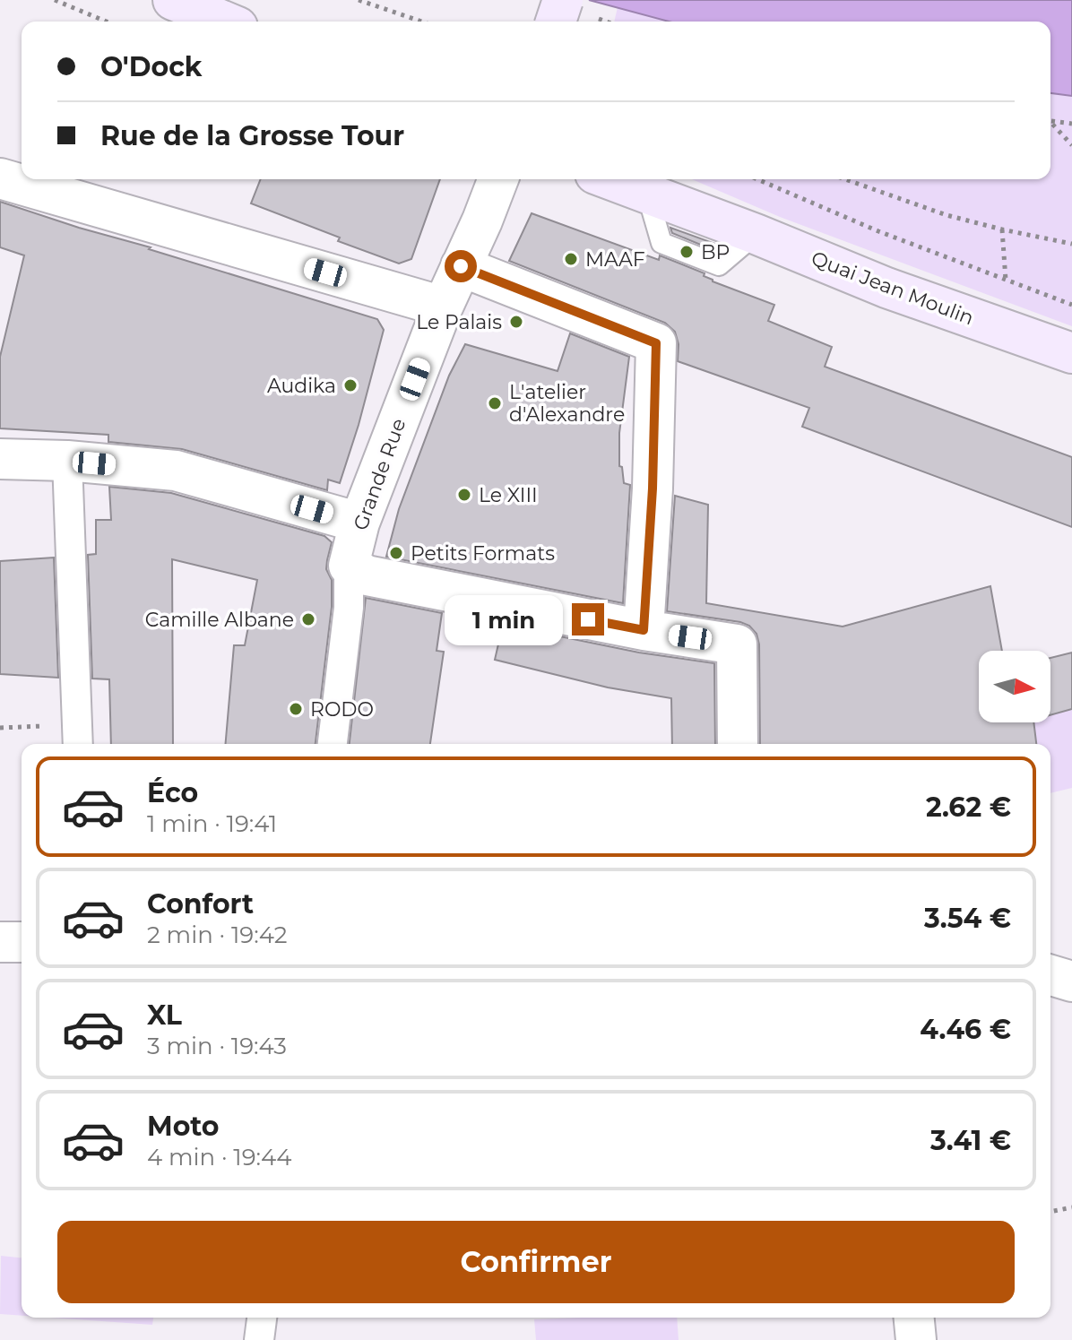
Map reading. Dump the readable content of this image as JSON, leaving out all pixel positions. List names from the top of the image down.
{
  "streets": {
    "main road": ["Quai Jean Moulin"],
    "street": ["Grande Rue"]
  },
  "places": [
    "BP",
    "MAAF",
    "Le Palais",
    "Audika",
    "L'atelier d'Alexandre",
    "Le XIII",
    "Petits Formats",
    "Camille Albane",
    "RODO"
  ],
  "north": "right",
  "page": {
    "banner": ["O'Dock", "Rue de la Grosse Tour"],
    "bubble": "1 min",
    "list": [
      {
        "name": "Éco",
        "note": "1 min · 19:41",
        "value": "2.62 €"
      },
      {
        "name": "Confort",
        "note": "2 min · 19:42",
        "value": "3.54 €"
      },
      {
        "name": "XL",
        "note": "3 min · 19:43",
        "value": "4.46 €"
      },
      {
        "name": "Moto",
        "note": "4 min · 19:44",
        "value": "3.41 €"
      }
    ],
    "buttons": "Confirmer"
  }
}
